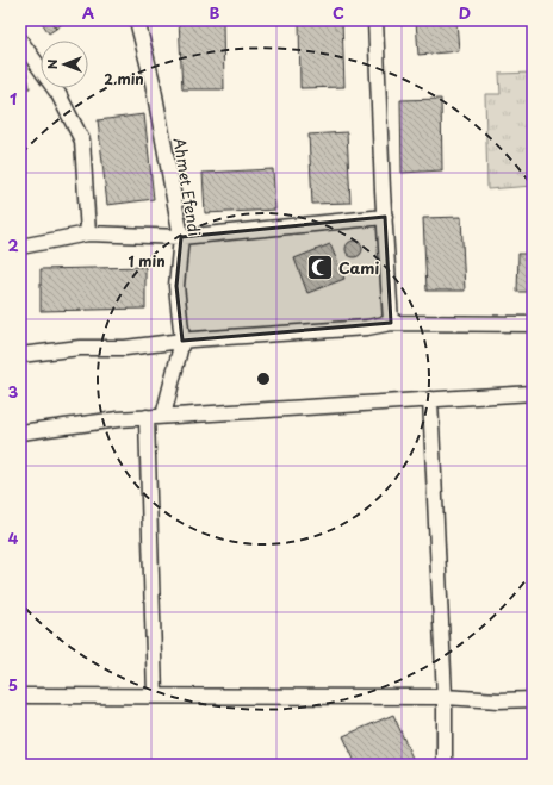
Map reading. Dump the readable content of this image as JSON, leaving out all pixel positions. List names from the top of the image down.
{
  "streets": {
    "street": ["Ahmet Efendi"]
  },
  "places": {
    "mosque": ["Cami"]
  },
  "north": "left",
  "grid": {
    "columns": [
      "A",
      "B",
      "C",
      "D"
    ],
    "rows": [
      "1",
      "2",
      "3",
      "4",
      "5"
    ]
  },
  "rings": ["2 min", "1 min"]
}
